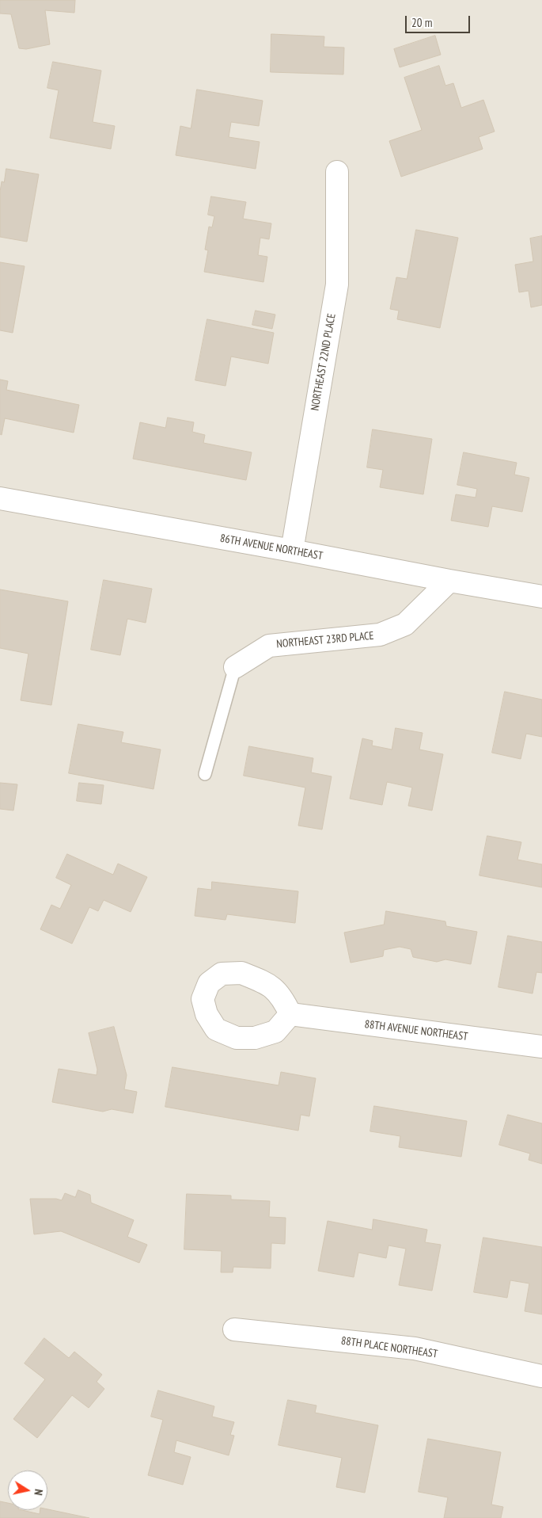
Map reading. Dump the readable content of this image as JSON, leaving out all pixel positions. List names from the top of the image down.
{
  "streets": {
    "street": [
      "NORTHEAST 22ND PLACE",
      "86TH AVENUE NORTHEAST",
      "NORTHEAST 23RD PLACE",
      "88TH AVENUE NORTHEAST",
      "88TH PLACE NORTHEAST"
    ]
  },
  "crossings": [
    ["NORTHEAST 22ND PLACE", "86TH AVENUE NORTHEAST"],
    ["86TH AVENUE NORTHEAST", "NORTHEAST 23RD PLACE"]
  ],
  "scale_bar": "20 m",
  "north": "right"
}
